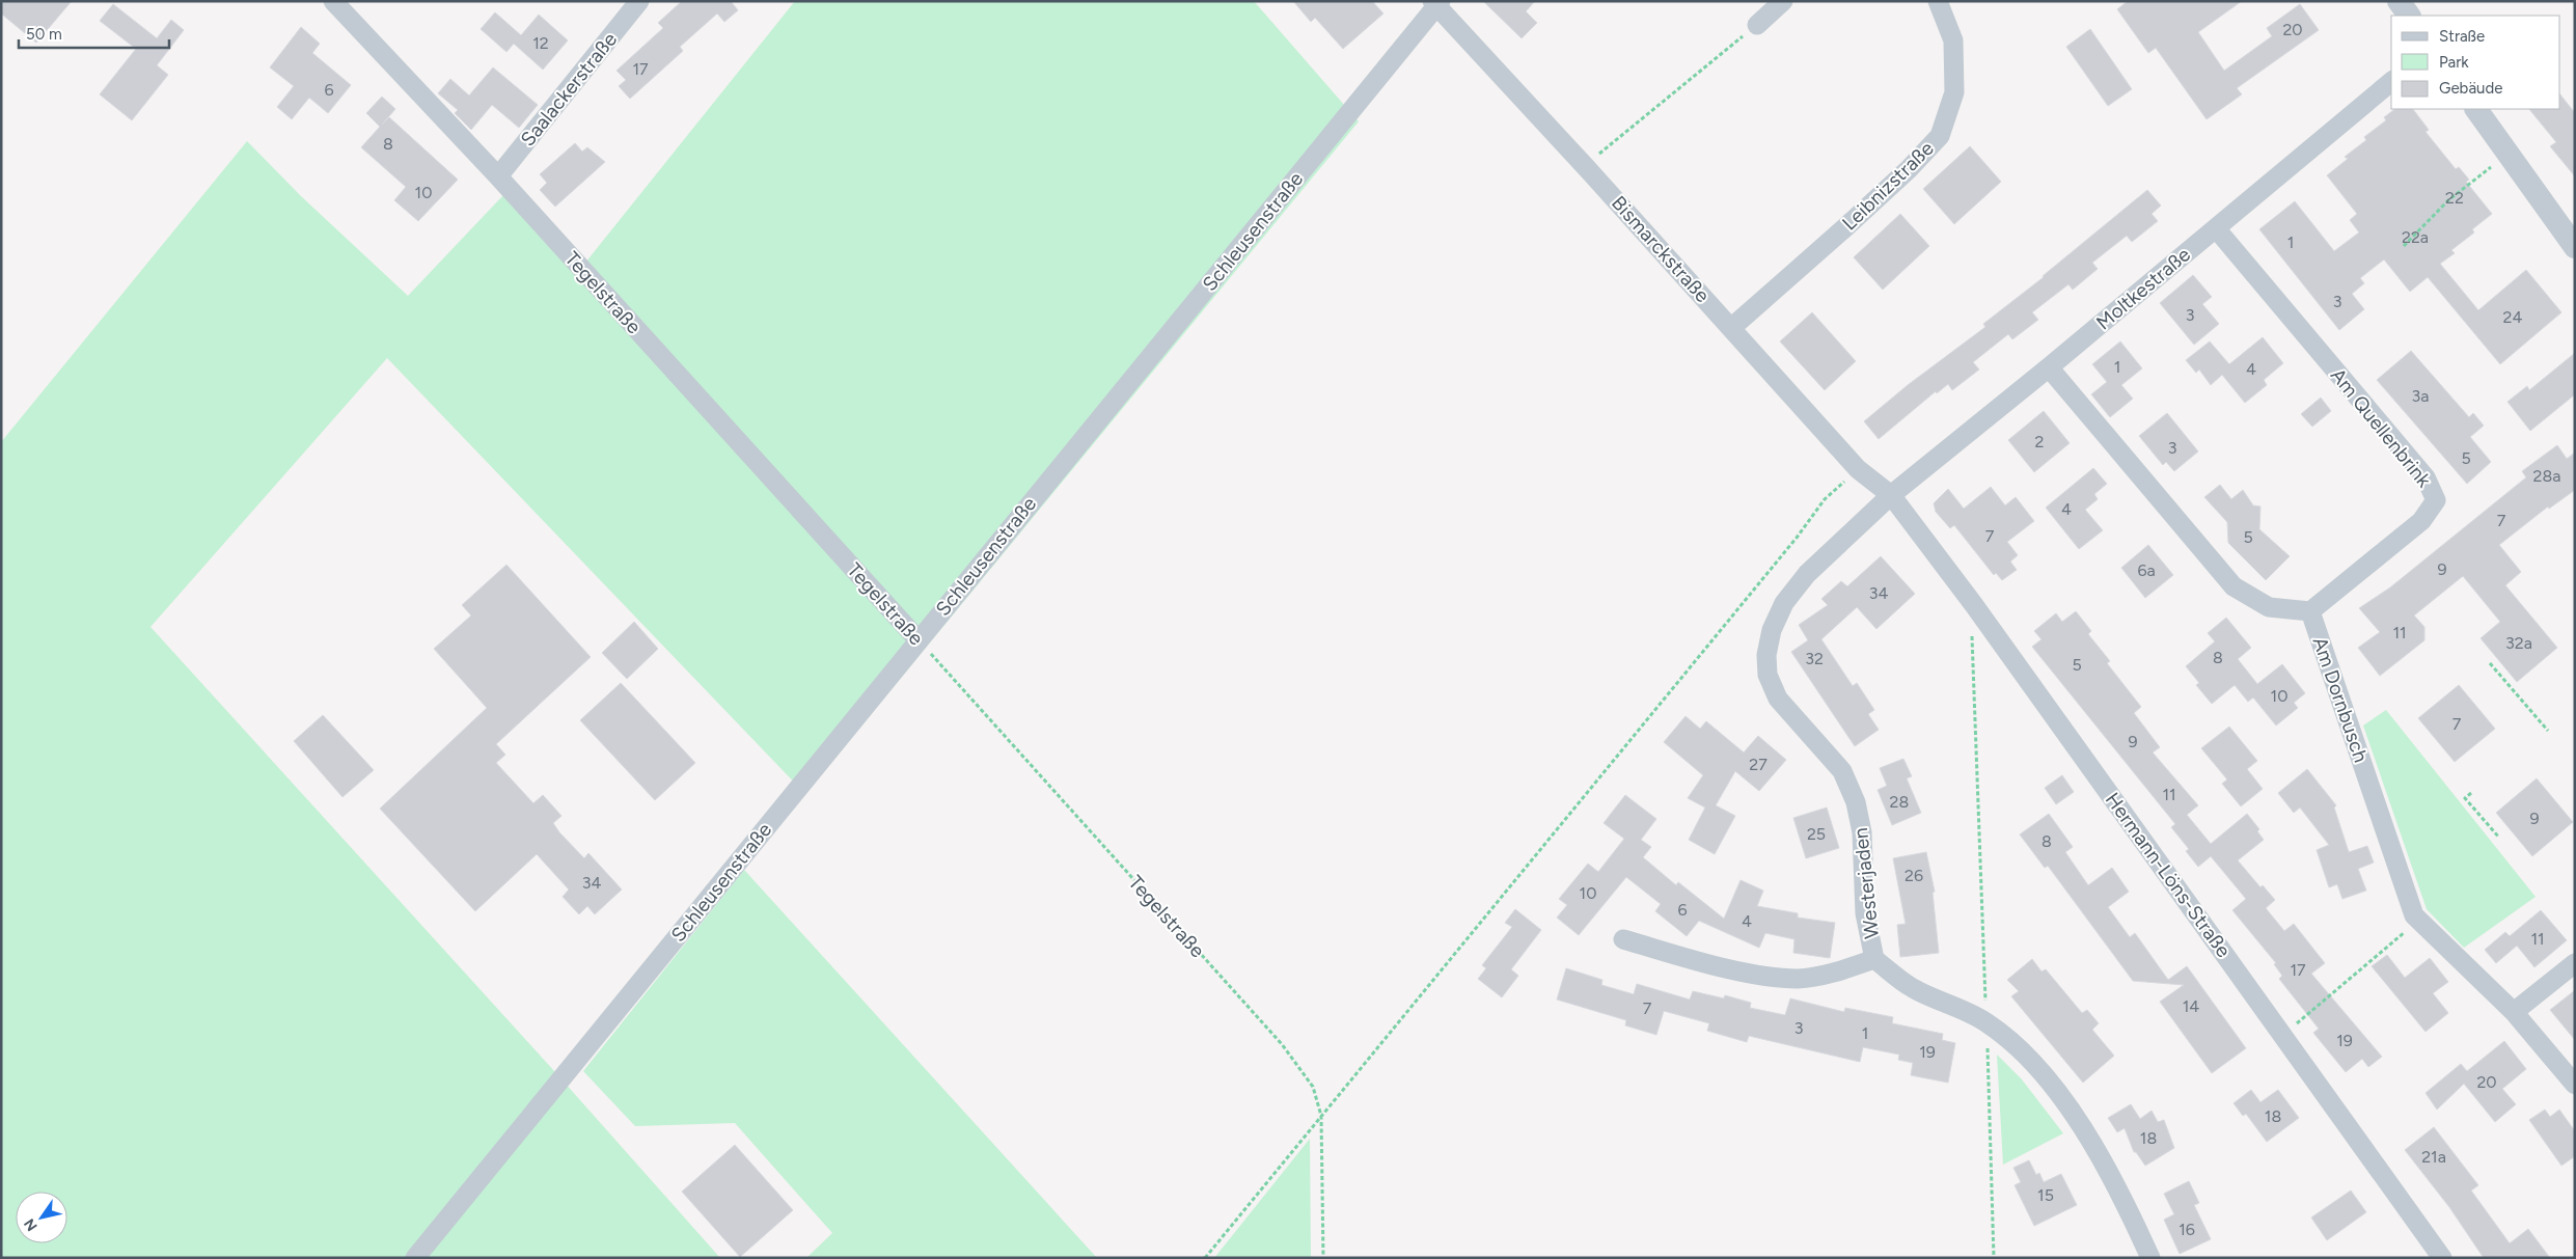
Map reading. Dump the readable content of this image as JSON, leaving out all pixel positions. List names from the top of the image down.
{
  "streets": {
    "street": [
      "Saalackerstraße",
      "Leibnizstraße",
      "Schleusenstraße",
      "Bismarckstraße",
      "Moltkestraße",
      "Tegelstraße",
      "Am Quellenbrink",
      "Am Dornbusch",
      "Hermann-Löns-Straße",
      "Westerjaden"
    ]
  },
  "crossings": [
    ["Saalackerstraße", "Tegelstraße"],
    ["Leibnizstraße", "Bismarckstraße"],
    ["Schleusenstraße", "Bismarckstraße"],
    ["Schleusenstraße", "Tegelstraße"],
    ["Bismarckstraße", "Moltkestraße"],
    ["Bismarckstraße", "Hermann-Löns-Straße"],
    ["Bismarckstraße", "Westerjaden"],
    ["Moltkestraße", "Am Quellenbrink"],
    ["Moltkestraße", "Am Dornbusch"],
    ["Moltkestraße", "Hermann-Löns-Straße"],
    ["Moltkestraße", "Westerjaden"],
    ["Am Quellenbrink", "Am Dornbusch"],
    ["Hermann-Löns-Straße", "Westerjaden"]
  ],
  "house_numbers": [
    "20",
    "12",
    "17",
    "6",
    "8",
    "10",
    "22",
    "22a",
    "1",
    "3",
    "3",
    "24",
    "1",
    "4",
    "3a",
    "2",
    "3",
    "5",
    "28a",
    "4",
    "7",
    "7",
    "5",
    "9",
    "6a",
    "34",
    "11",
    "32a",
    "8",
    "32",
    "5",
    "10",
    "7",
    "9",
    "27",
    "11",
    "28",
    "9",
    "25",
    "8",
    "26",
    "34",
    "10",
    "6",
    "4",
    "11",
    "17",
    "14",
    "7",
    "3",
    "1",
    "19",
    "19",
    "20",
    "18",
    "18",
    "21a",
    "15",
    "16"
  ],
  "legend": ["Straße", "Park", "Gebäude"],
  "scale_bar": "50 m",
  "north": "bottom left"
}
